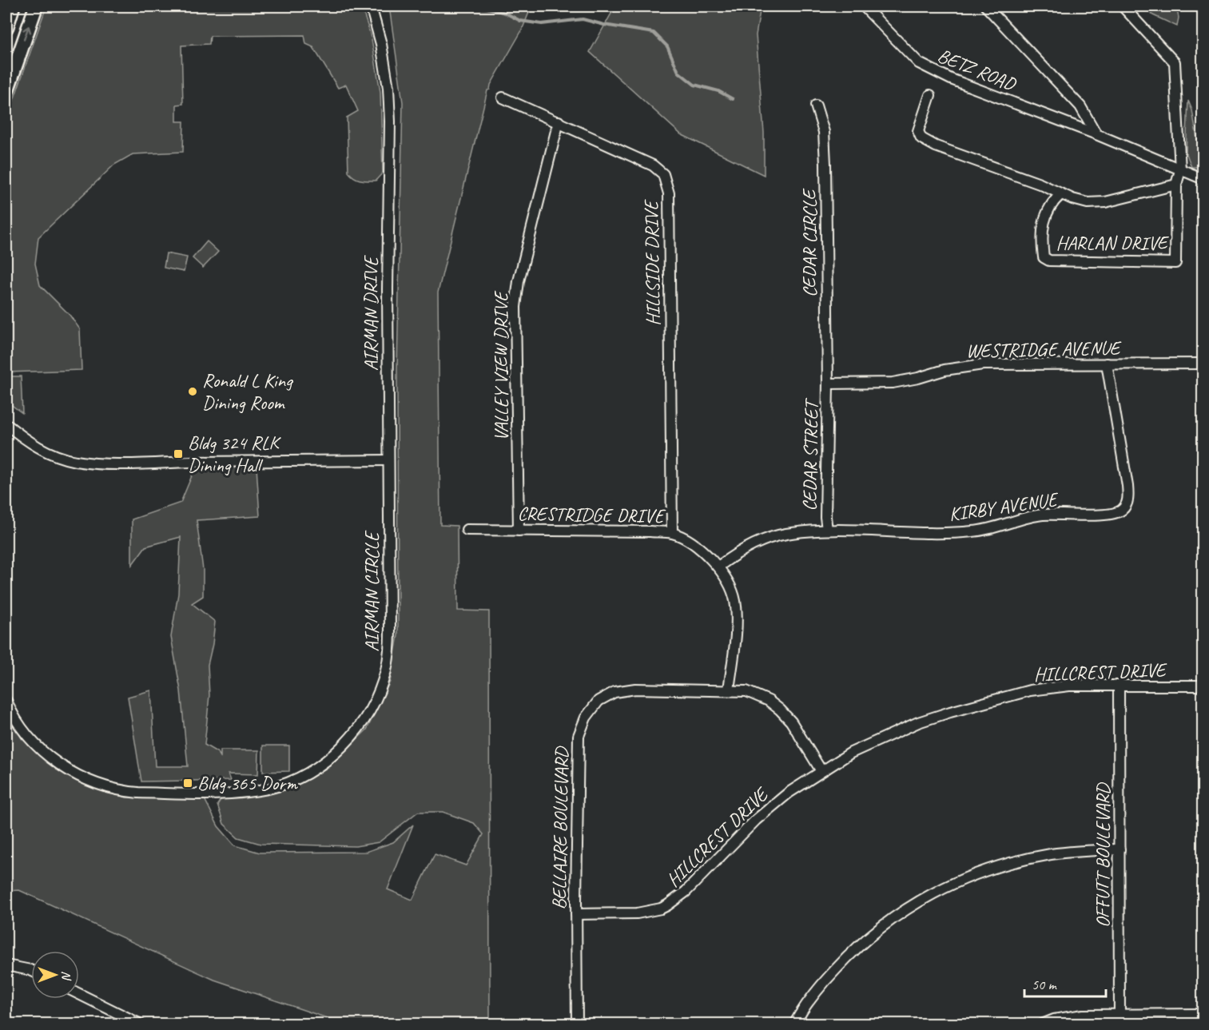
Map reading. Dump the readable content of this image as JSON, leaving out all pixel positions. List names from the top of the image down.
{
  "streets": {
    "street": [
      "BETZ ROAD",
      "HARLAN DRIVE",
      "CEDAR CIRCLE",
      "HILLSIDE DRIVE",
      "AIRMAN DRIVE",
      "WESTRIDGE AVENUE",
      "VALLEY VIEW DRIVE",
      "CEDAR STREET",
      "KIRBY AVENUE",
      "CRESTRIDGE DRIVE",
      "AIRMAN CIRCLE",
      "HILLCREST DRIVE",
      "BELLAIRE BOULEVARD",
      "OFFUTT BOULEVARD"
    ]
  },
  "crossings": [
    ["BETZ ROAD", "HARLAN DRIVE"],
    ["CEDAR CIRCLE", "WESTRIDGE AVENUE"],
    ["CEDAR CIRCLE", "CEDAR STREET"],
    ["HILLSIDE DRIVE", "VALLEY VIEW DRIVE"],
    ["HILLSIDE DRIVE", "CRESTRIDGE DRIVE"],
    ["AIRMAN DRIVE", "AIRMAN CIRCLE"],
    ["WESTRIDGE AVENUE", "CEDAR STREET"],
    ["WESTRIDGE AVENUE", "KIRBY AVENUE"],
    ["VALLEY VIEW DRIVE", "CRESTRIDGE DRIVE"],
    ["CEDAR STREET", "KIRBY AVENUE"],
    ["KIRBY AVENUE", "CRESTRIDGE DRIVE"],
    ["CRESTRIDGE DRIVE", "BELLAIRE BOULEVARD"],
    ["HILLCREST DRIVE", "BELLAIRE BOULEVARD"],
    ["HILLCREST DRIVE", "OFFUTT BOULEVARD"]
  ],
  "places": {
    "other": ["Ronald L King Dining Room"],
    "transit": ["Bldg 324 RLK Dining Hall", "Bldg 365 Dorm"]
  },
  "scale_bar": "50 m",
  "north": "right"
}
